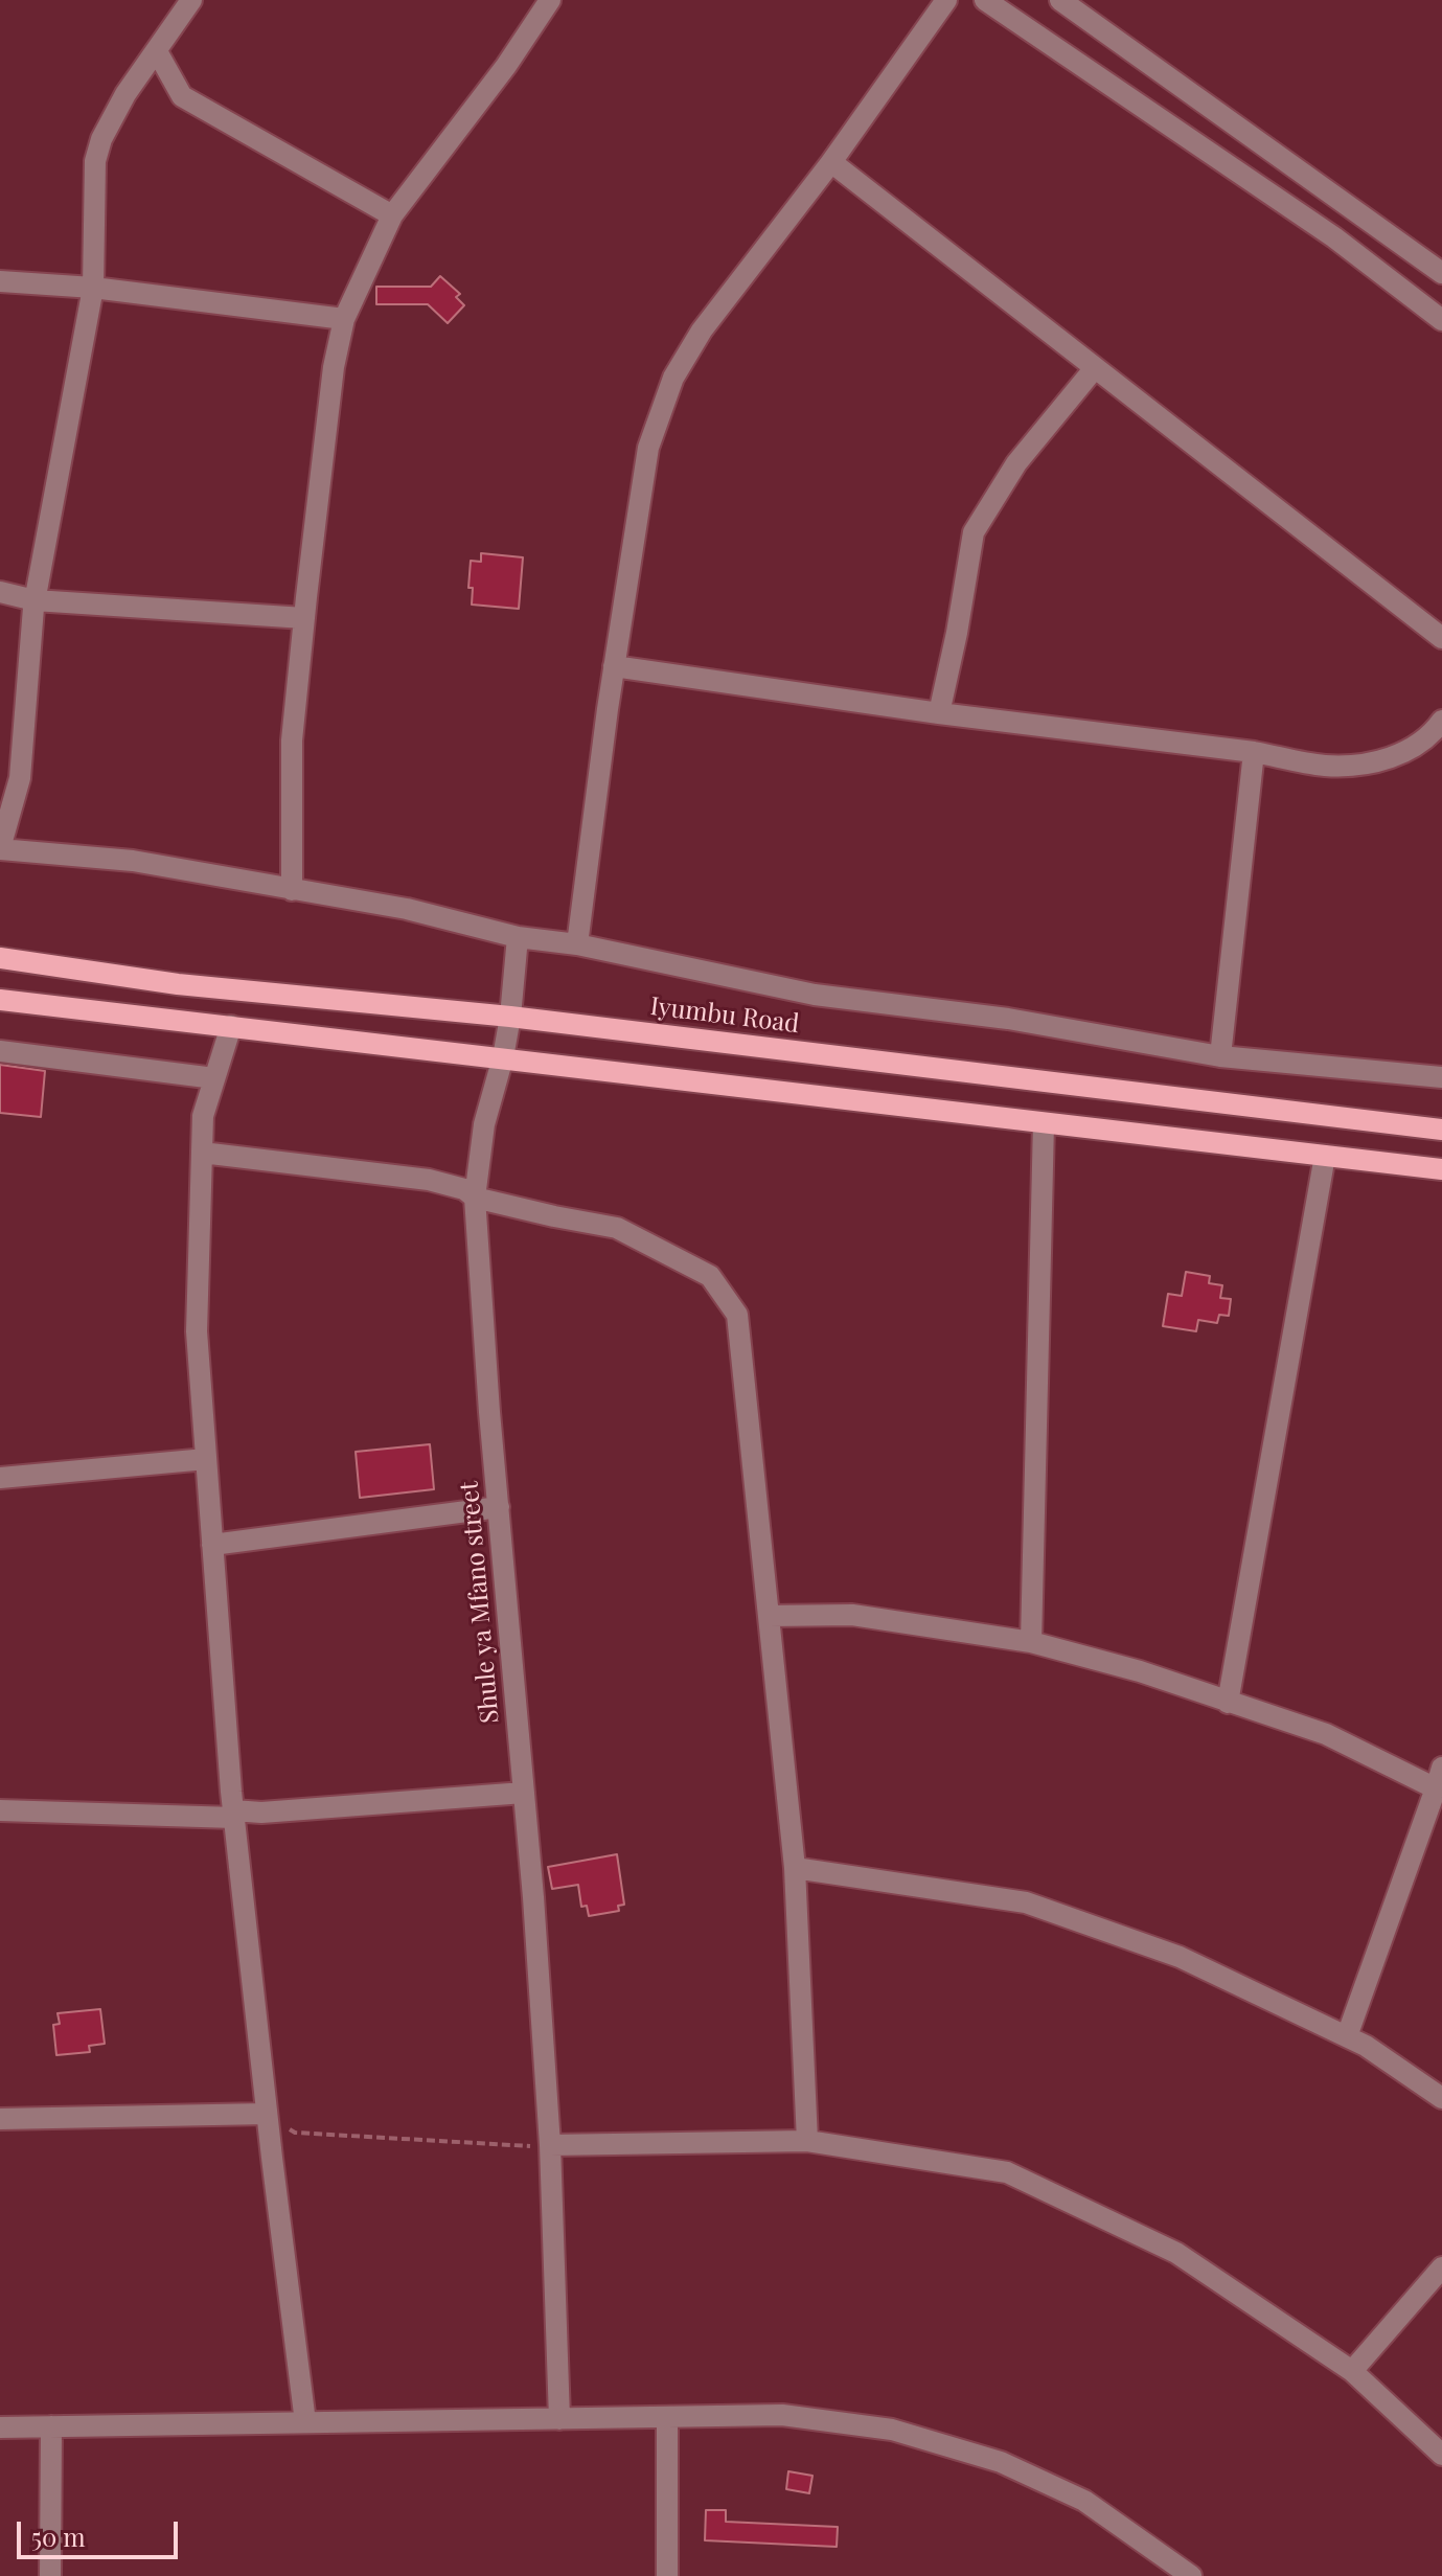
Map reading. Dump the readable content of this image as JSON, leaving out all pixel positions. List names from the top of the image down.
{
  "streets": {
    "main road": ["Iyumbu Road"],
    "street": ["Shule ya Mfano street"]
  },
  "crossings": [
    ["Iyumbu Road", "Shule ya Mfano street"]
  ],
  "scale_bar": "50 m"
}
